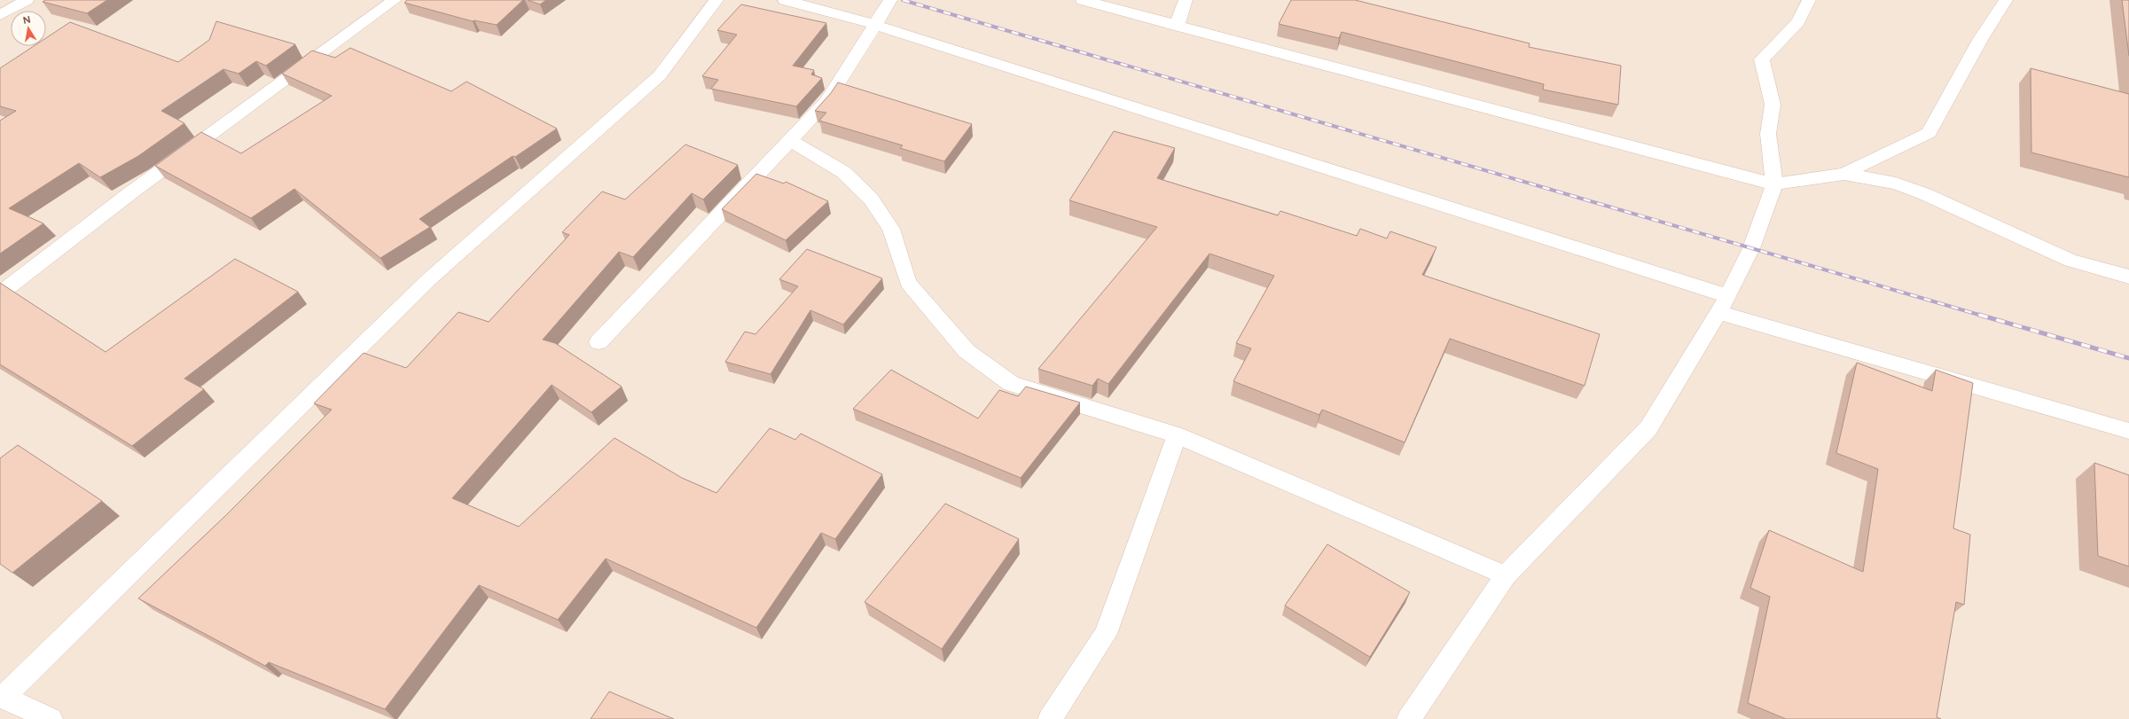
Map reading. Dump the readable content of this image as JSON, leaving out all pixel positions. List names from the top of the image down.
{
  "north": "top"
}
